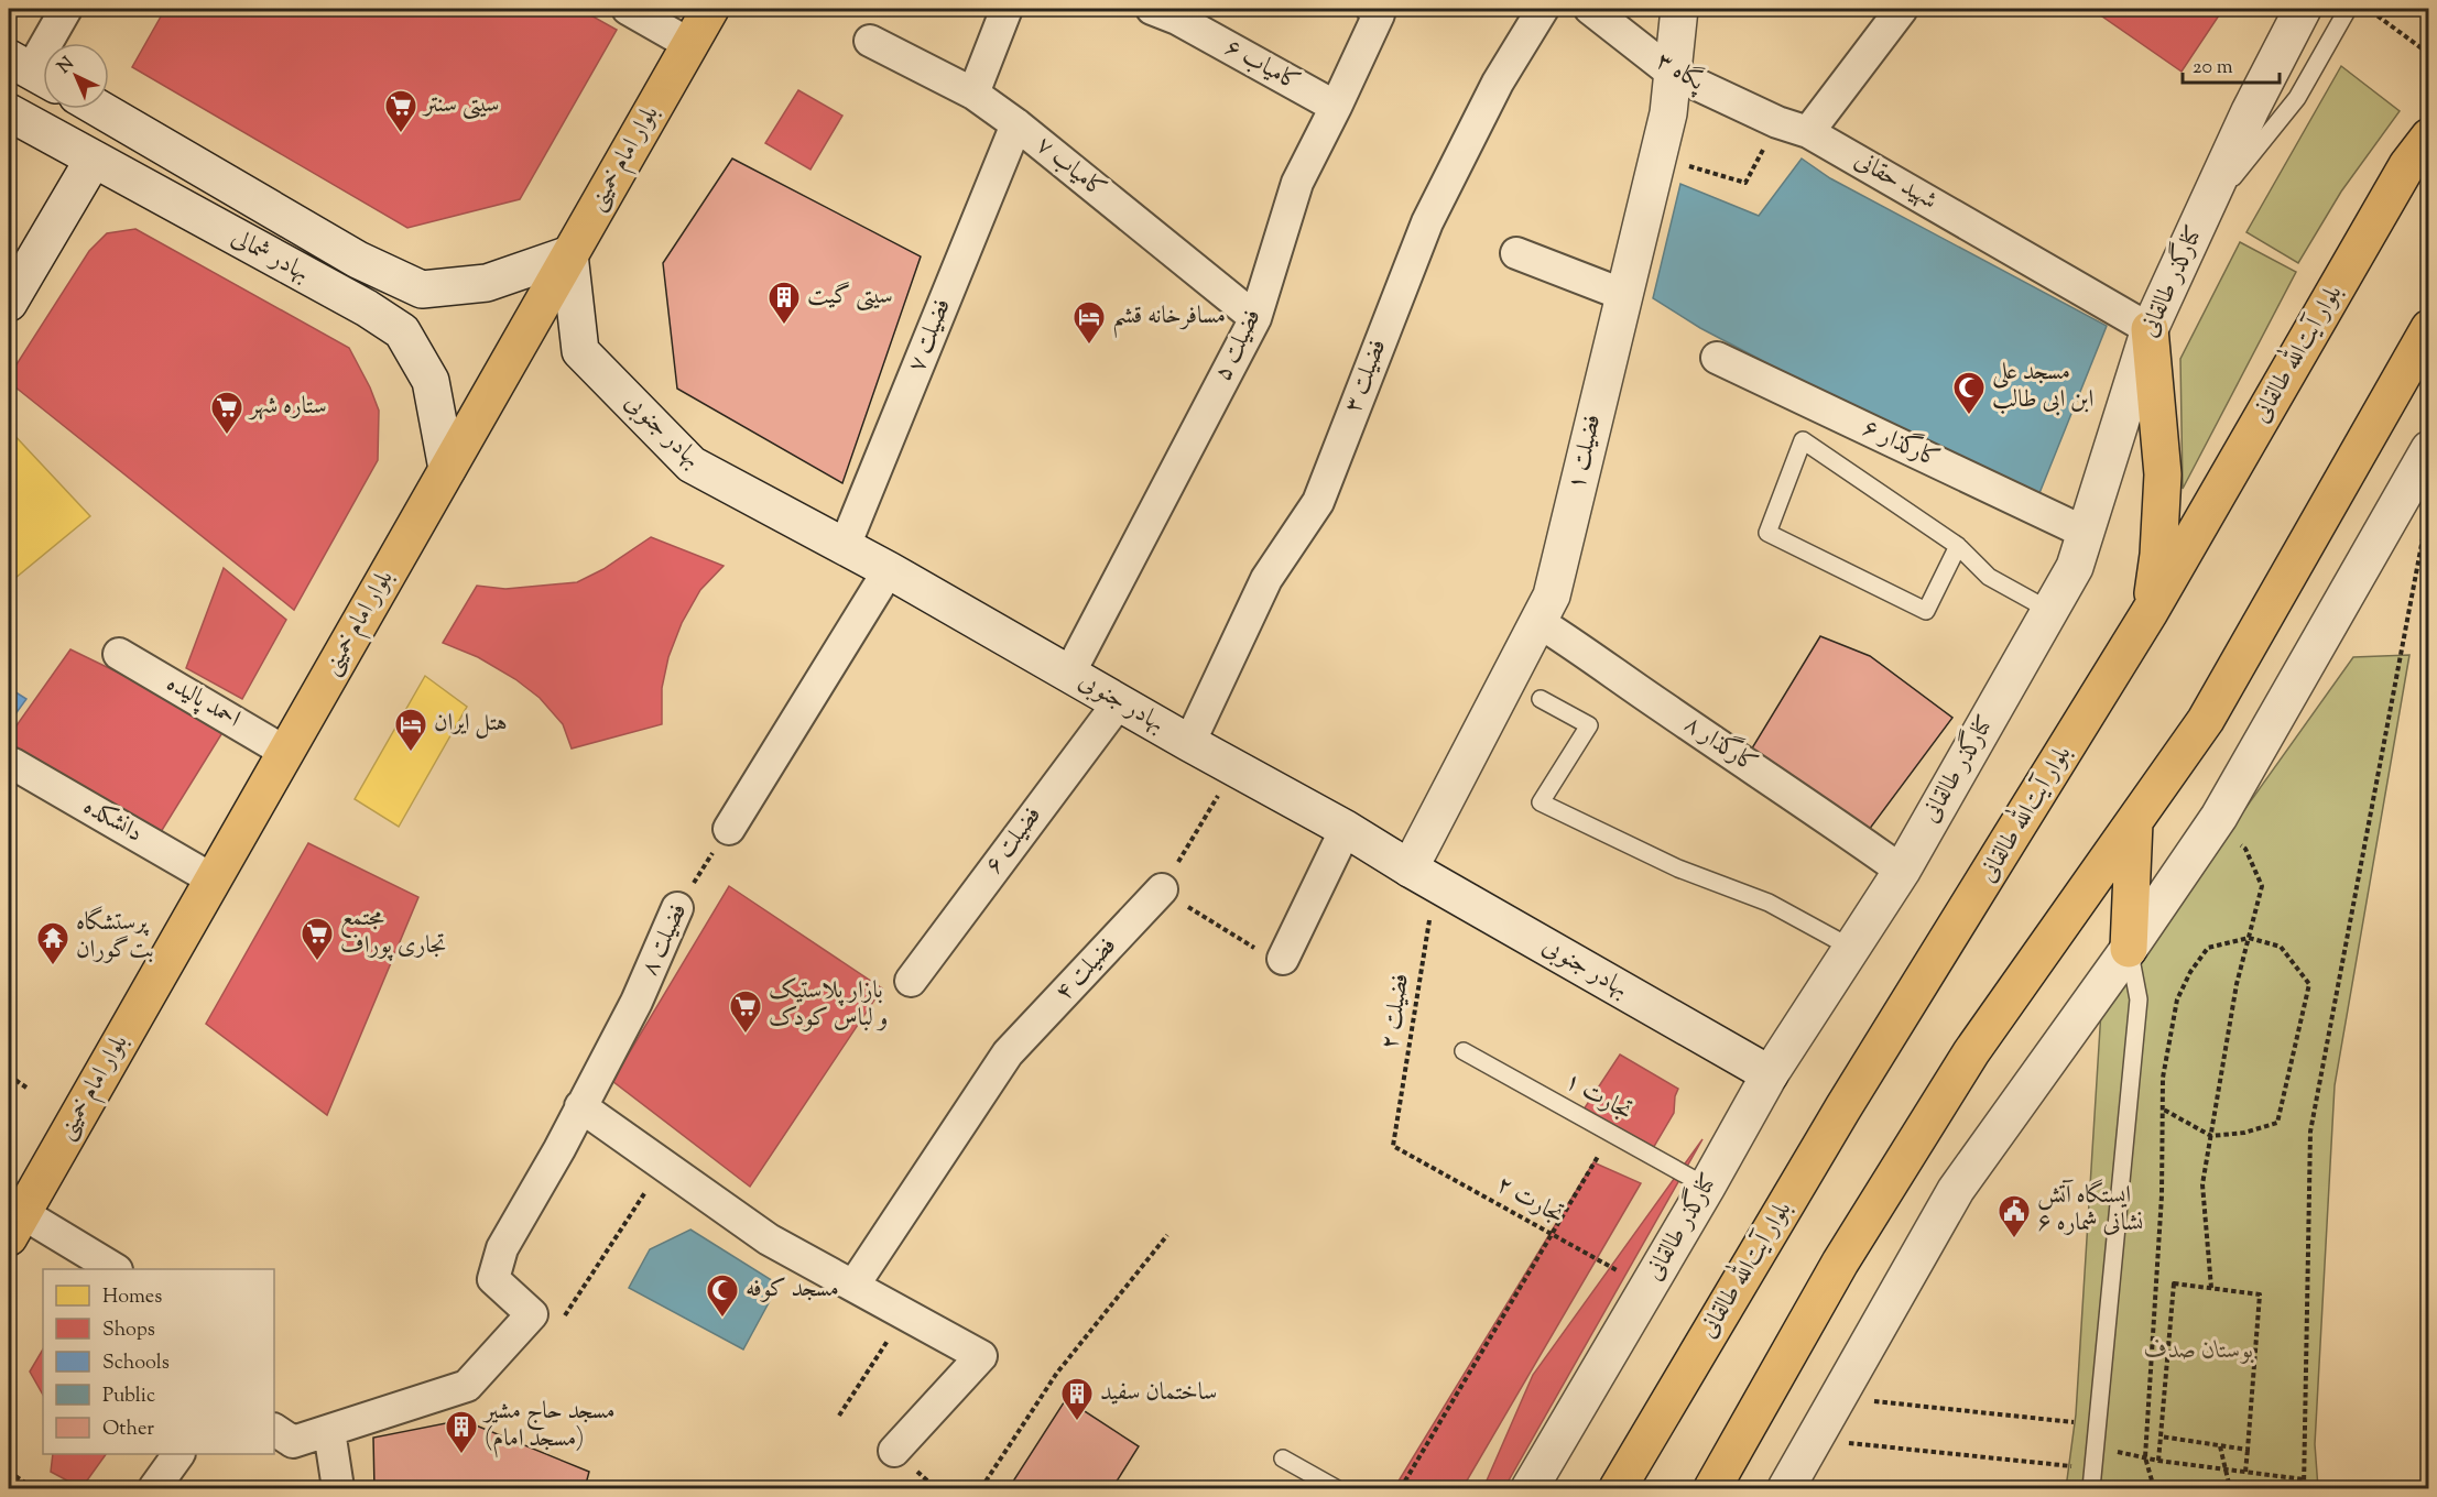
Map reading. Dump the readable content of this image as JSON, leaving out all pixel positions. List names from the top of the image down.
{
  "streets": {
    "main road": ["بلوار امام خمینی", "بلوار آیت‌الله طالقانی"],
    "street": [
      "کامیاب ۶",
      "پگاه ۳",
      "کامیاب ۷",
      "شهید حقانی",
      "بهادر شمالی",
      "کنارگذر طالقانی",
      "فضیلت ۷",
      "فضیلت ۵",
      "فضیلت ۳",
      "بهادر جنوبی",
      "کارگذار ۶",
      "فضیلت ۱",
      "احمد پالیده",
      "کارگذار ۸",
      "دانشکده",
      "فضیلت ۶",
      "فضیلت ۸",
      "فضیلت ۴"
    ],
    "lane": ["تجارت ۱"],
    "path": ["فضیلت ۲", "تجارت ۲"]
  },
  "crossings": [
    ["کامیاب ۶", "فضیلت ۵"],
    ["پگاه ۳", "شهید حقانی"],
    ["پگاه ۳", "فضیلت ۱"],
    ["بلوار امام خمینی", "بهادر شمالی"],
    ["بلوار امام خمینی", "بهادر جنوبی"],
    ["بلوار امام خمینی", "احمد پالیده"],
    ["بلوار امام خمینی", "دانشکده"],
    ["کامیاب ۷", "فضیلت ۷"],
    ["کامیاب ۷", "فضیلت ۵"],
    ["شهید حقانی", "کنارگذر طالقانی"],
    ["بهادر شمالی", "بهادر جنوبی"],
    ["کنارگذر طالقانی", "بهادر جنوبی"],
    ["کنارگذر طالقانی", "کارگذار ۶"],
    ["کنارگذر طالقانی", "کارگذار ۸"],
    ["کنارگذر طالقانی", "تجارت ۱"],
    ["کنارگذر طالقانی", "تجارت ۲"],
    ["فضیلت ۷", "بهادر جنوبی"],
    ["فضیلت ۵", "بهادر جنوبی"],
    ["فضیلت ۳", "بهادر جنوبی"],
    ["بهادر جنوبی", "فضیلت ۱"],
    ["بهادر جنوبی", "فضیلت ۶"],
    ["بهادر جنوبی", "فضیلت ۲"],
    ["فضیلت ۱", "کارگذار ۸"],
    ["فضیلت ۱", "فضیلت ۲"],
    ["فضیلت ۲", "تجارت ۲"]
  ],
  "parks": ["بوستان صدف"],
  "places": {
    "supermarket": [
      "سیتی سنتر",
      "ستاره شهر",
      "مجتمع تجاری پوراف",
      "بازار پلاستیک و لباس کودک"
    ],
    "building": ["سیتی گیت", "ساختمان سفید", "مسجد حاج مشیر (مسجد امام)"],
    "hotel": ["مسافرخانه قشم", "هتل ایران"],
    "mosque": ["مسجد علی ابن ابی طالب", "مسجد کوفه"],
    "temple": ["پرستشگاه بت‌گوران"],
    "public building": ["ایستگاه آتش نشانی شماره ۶"]
  },
  "legend": [
    "Homes",
    "Shops",
    "Schools",
    "Public",
    "Other"
  ],
  "scale_bar": "20 m",
  "north": "top left"
}
